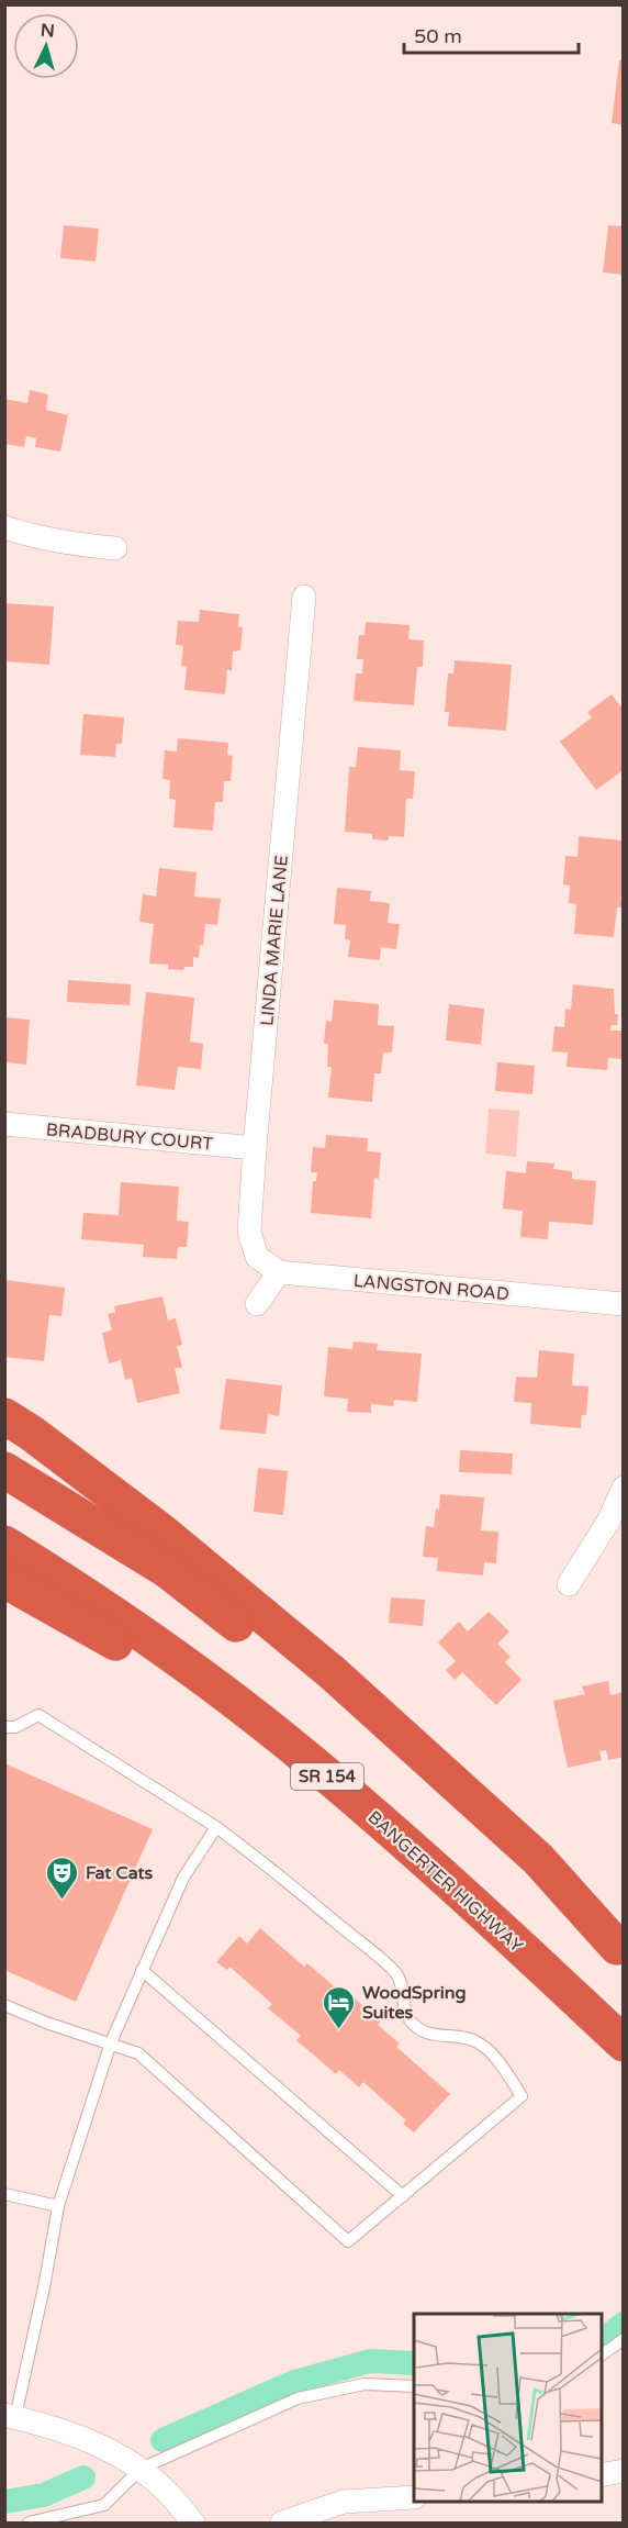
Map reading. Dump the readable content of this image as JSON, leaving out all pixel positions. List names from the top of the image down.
{
  "streets": {
    "highway": ["SR 154", "BANGERTER HIGHWAY"],
    "street": ["LINDA MARIE LANE", "BRADBURY COURT", "LANGSTON ROAD"]
  },
  "crossings": [
    ["LINDA MARIE LANE", "BRADBURY COURT"],
    ["LINDA MARIE LANE", "LANGSTON ROAD"]
  ],
  "places": {
    "theatre": ["Fat Cats"],
    "hotel": ["WoodSpring Suites"]
  },
  "scale_bar": "50 m",
  "north": "top"
}
